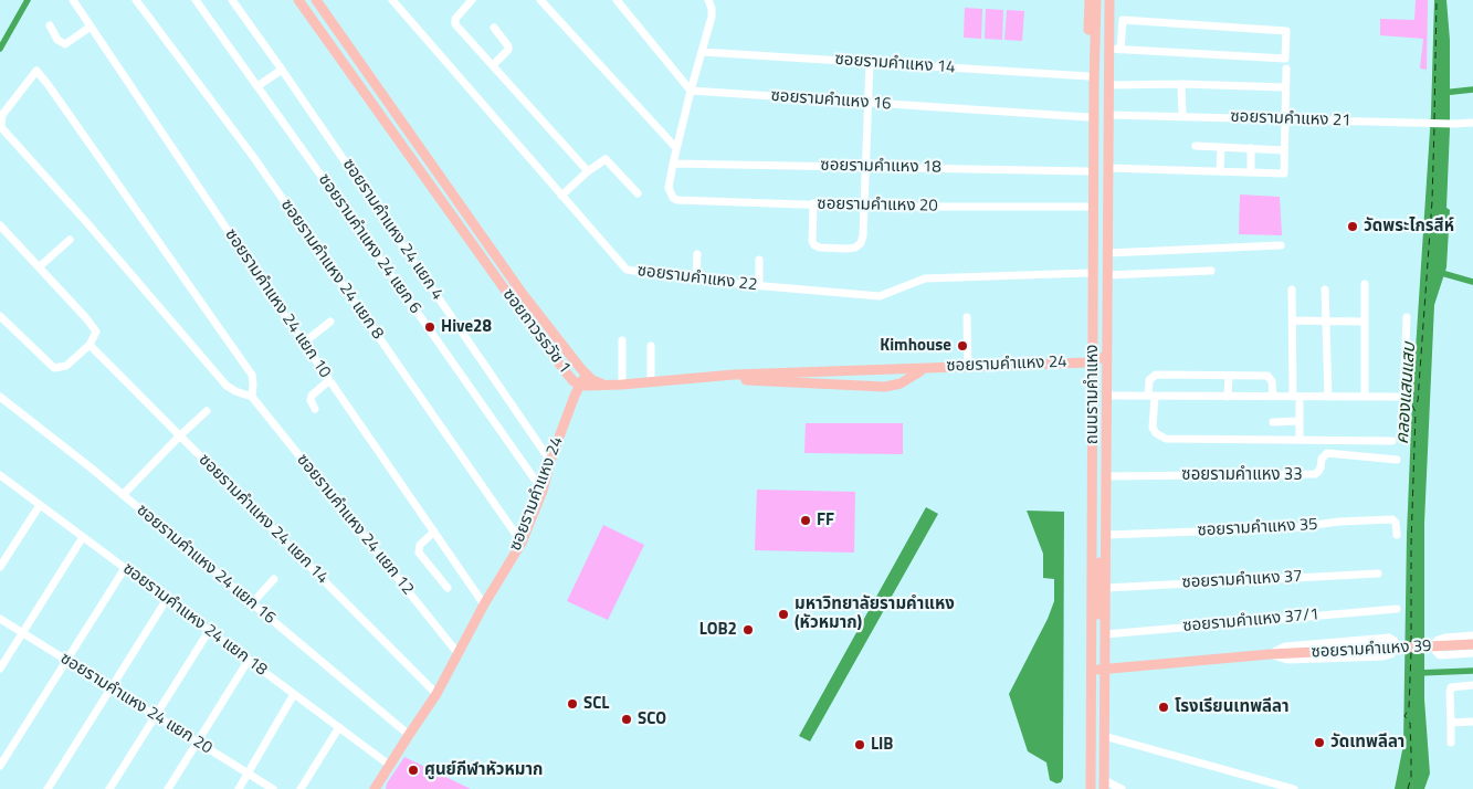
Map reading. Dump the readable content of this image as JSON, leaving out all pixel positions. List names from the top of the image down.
{
  "streets": {
    "main road": [
      "ซอยถาวรธวัช 1",
      "ซอยรามคำแหง 24",
      "ถนนรามคำแหง",
      "ซอยรามคำแหง 39"
    ],
    "street": [
      "ซอยรามคำแหง 14",
      "ซอยรามคำแหง 16",
      "ซอยรามคำแหง 21",
      "ซอยรามคำแหง 18",
      "ซอยรามคำแหง 20",
      "ซอยรามคำแหง 24 แยก 4",
      "ซอยรามคำแหง 24 แยก 6",
      "ซอยรามคำแหง 24 แยก 8",
      "ซอยรามคำแหง 22",
      "ซอยรามคำแหง 24 แยก 10",
      "ซอยรามคำแหง 33",
      "ซอยรามคำแหง 24 แยก 14",
      "ซอยรามคำแหง 24 แยก 12",
      "ซอยรามคำแหง 35",
      "ซอยรามคำแหง 24 แยก 16",
      "ซอยรามคำแหง 37",
      "ซอยรามคำแหง 24 แยก 18",
      "ซอยรามคำแหง 37/1",
      "ซอยรามคำแหง 24 แยก 20"
    ]
  },
  "crossings": [
    ["ซอยรามคำแหง 14", "ถนนรามคำแหง"],
    ["ซอยรามคำแหง 16", "ถนนรามคำแหง"],
    ["ซอยรามคำแหง 21", "ถนนรามคำแหง"],
    ["ซอยรามคำแหง 18", "ซอยรามคำแหง 20"],
    ["ซอยรามคำแหง 18", "ถนนรามคำแหง"],
    ["ซอยรามคำแหง 20", "ถนนรามคำแหง"],
    ["ซอยรามคำแหง 24 แยก 4", "ซอยรามคำแหง 24"],
    ["ซอยรามคำแหง 24 แยก 6", "ซอยรามคำแหง 24"],
    ["ซอยรามคำแหง 24 แยก 8", "ซอยรามคำแหง 24"],
    ["ซอยรามคำแหง 22", "ถนนรามคำแหง"],
    ["ซอยรามคำแหง 24 แยก 10", "ซอยรามคำแหง 24"],
    ["ซอยถาวรธวัช 1", "ซอยรามคำแหง 24"],
    ["ซอยรามคำแหง 24", "ถนนรามคำแหง"],
    ["ซอยรามคำแหง 24", "ซอยรามคำแหง 24 แยก 14"],
    ["ซอยรามคำแหง 24", "ซอยรามคำแหง 24 แยก 12"],
    ["ซอยรามคำแหง 24", "ซอยรามคำแหง 24 แยก 16"],
    ["ซอยรามคำแหง 24", "ซอยรามคำแหง 24 แยก 18"],
    ["ถนนรามคำแหง", "ซอยรามคำแหง 33"],
    ["ถนนรามคำแหง", "ซอยรามคำแหง 35"],
    ["ถนนรามคำแหง", "ซอยรามคำแหง 37"],
    ["ถนนรามคำแหง", "ซอยรามคำแหง 37/1"],
    ["ถนนรามคำแหง", "ซอยรามคำแหง 39"]
  ],
  "water": ["คลองแสนแสบ"],
  "places": [
    "วัดพระไกรสีห์",
    "Hive28",
    "Kimhouse",
    "FF",
    "มหาวิทยาลัยรามคำแหง (หัวหมาก)",
    "LOB2",
    "SCL",
    "โรงเรียนเทพลีลา",
    "SCO",
    "วัดเทพลีลา",
    "LIB",
    "ศูนย์กีฬาหัวหมาก"
  ]
}
